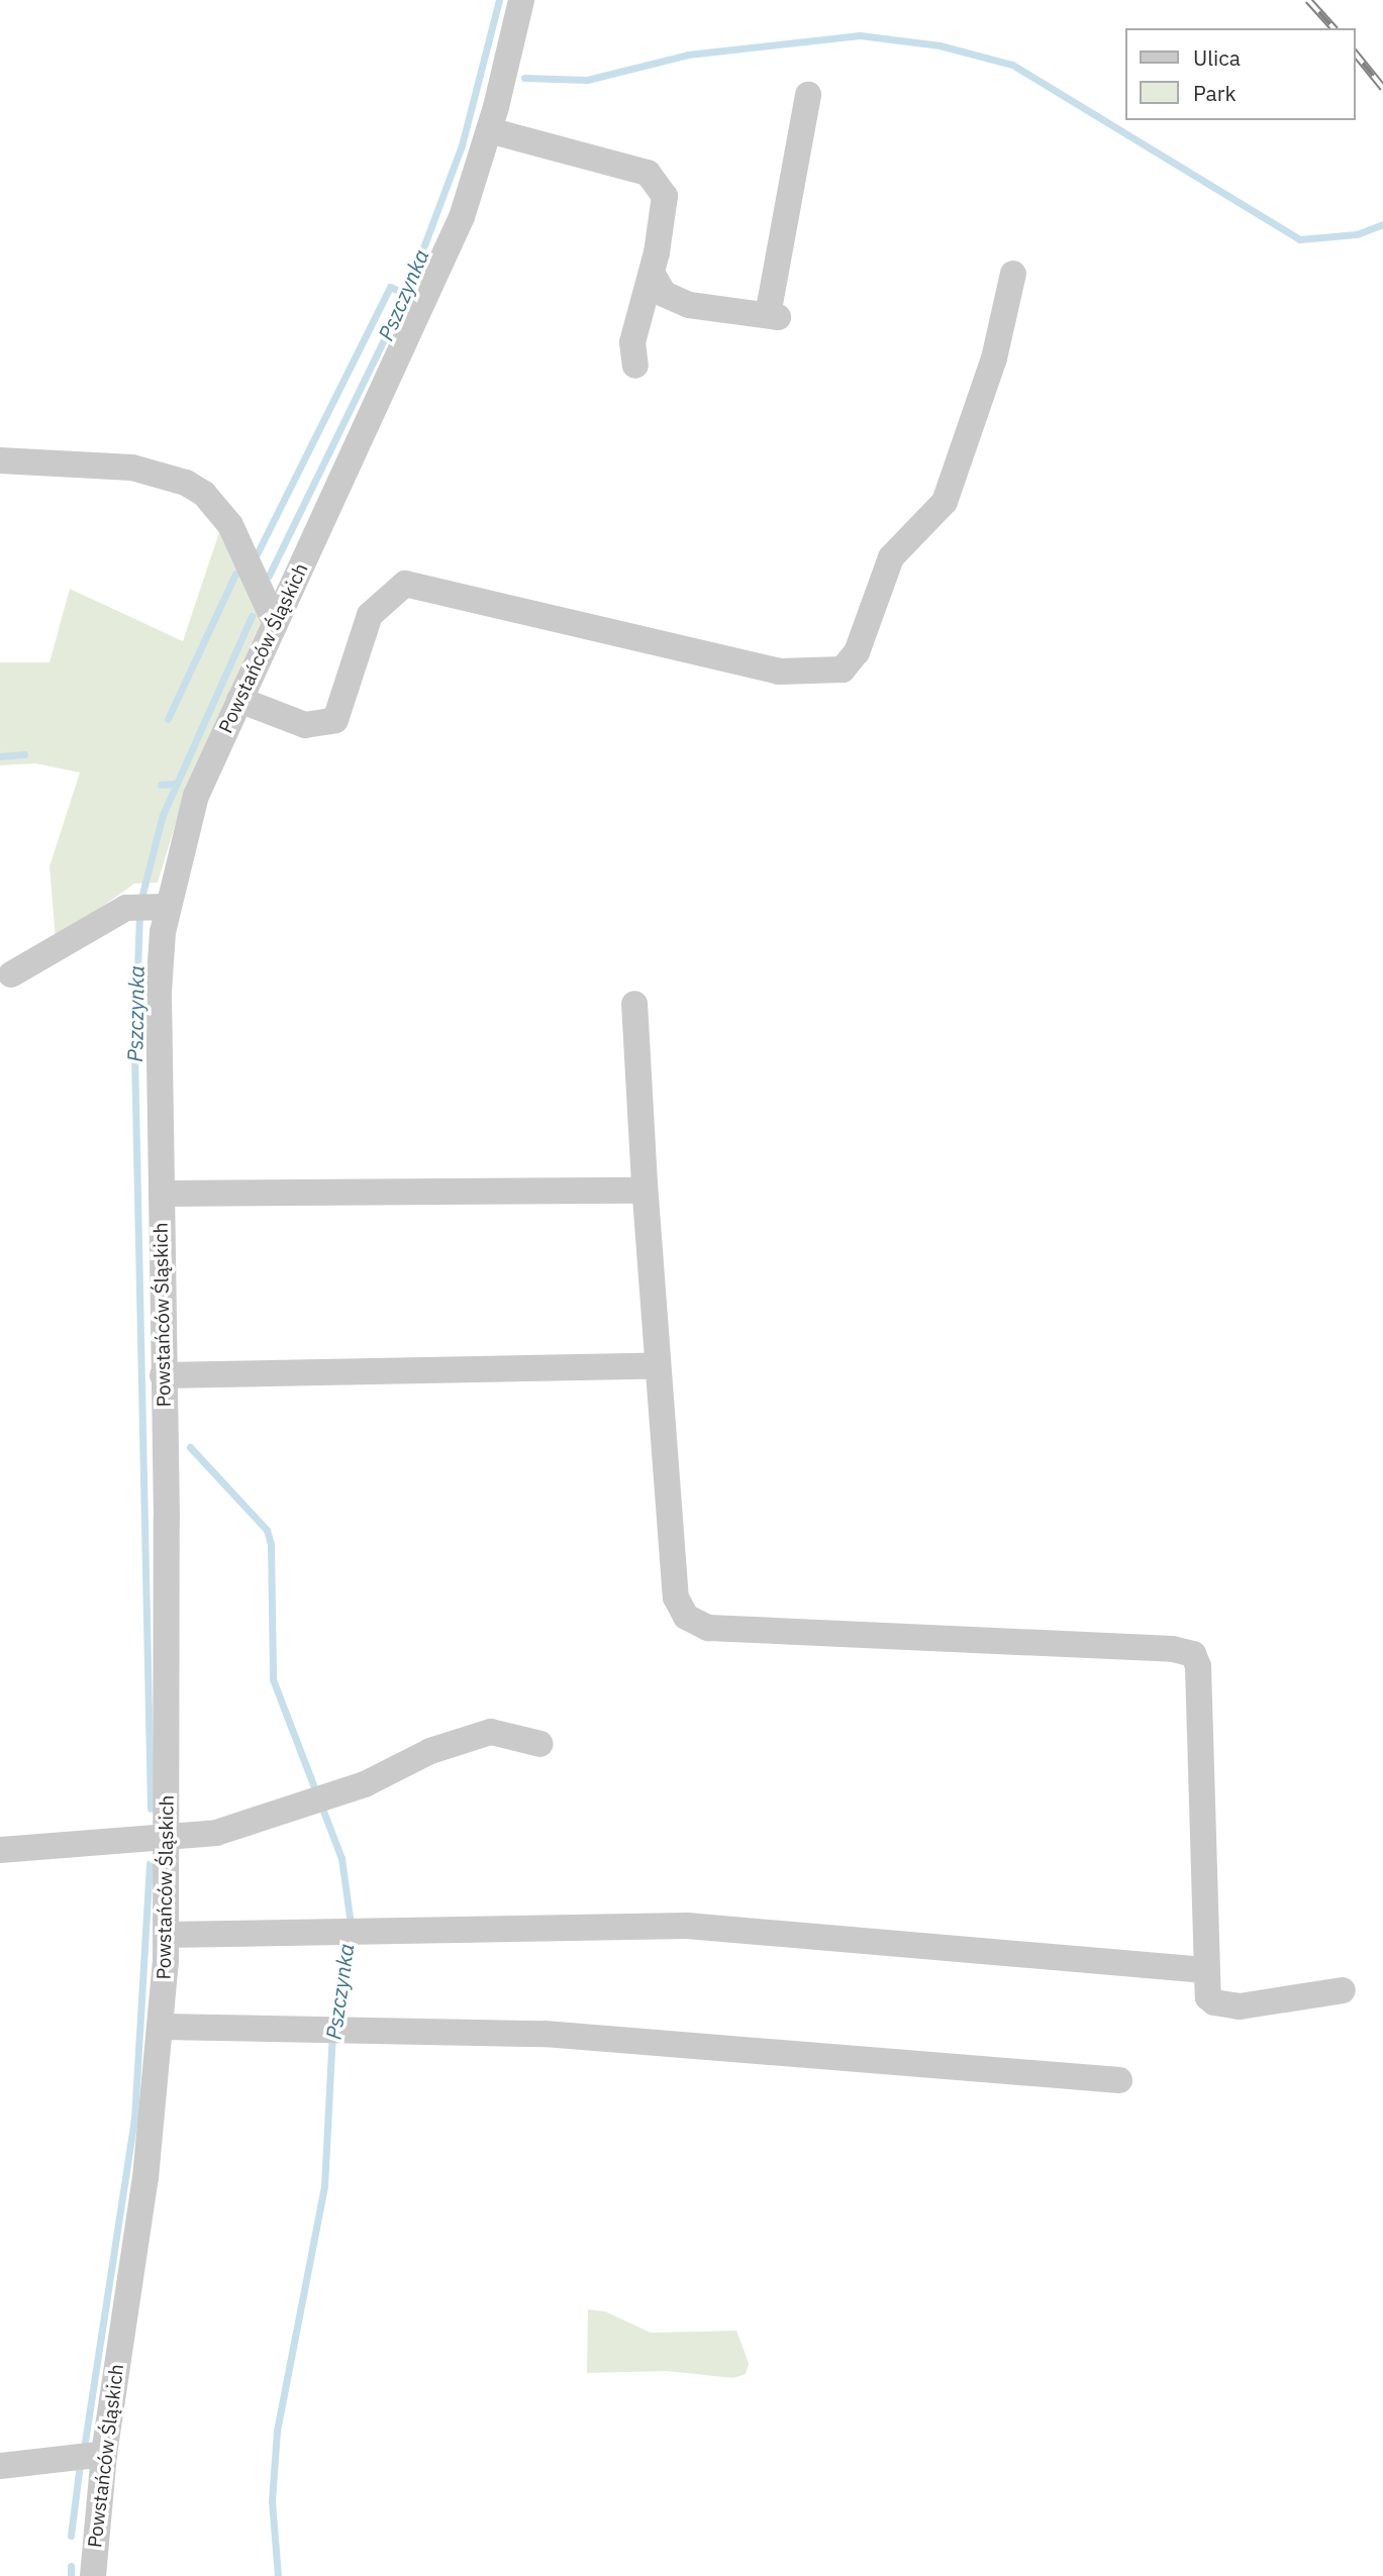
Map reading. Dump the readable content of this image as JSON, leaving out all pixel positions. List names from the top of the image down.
{
  "streets": {
    "street": ["Powstańców Śląskich"]
  },
  "water": ["Pszczynka"],
  "legend": ["Ulica", "Park"]
}
